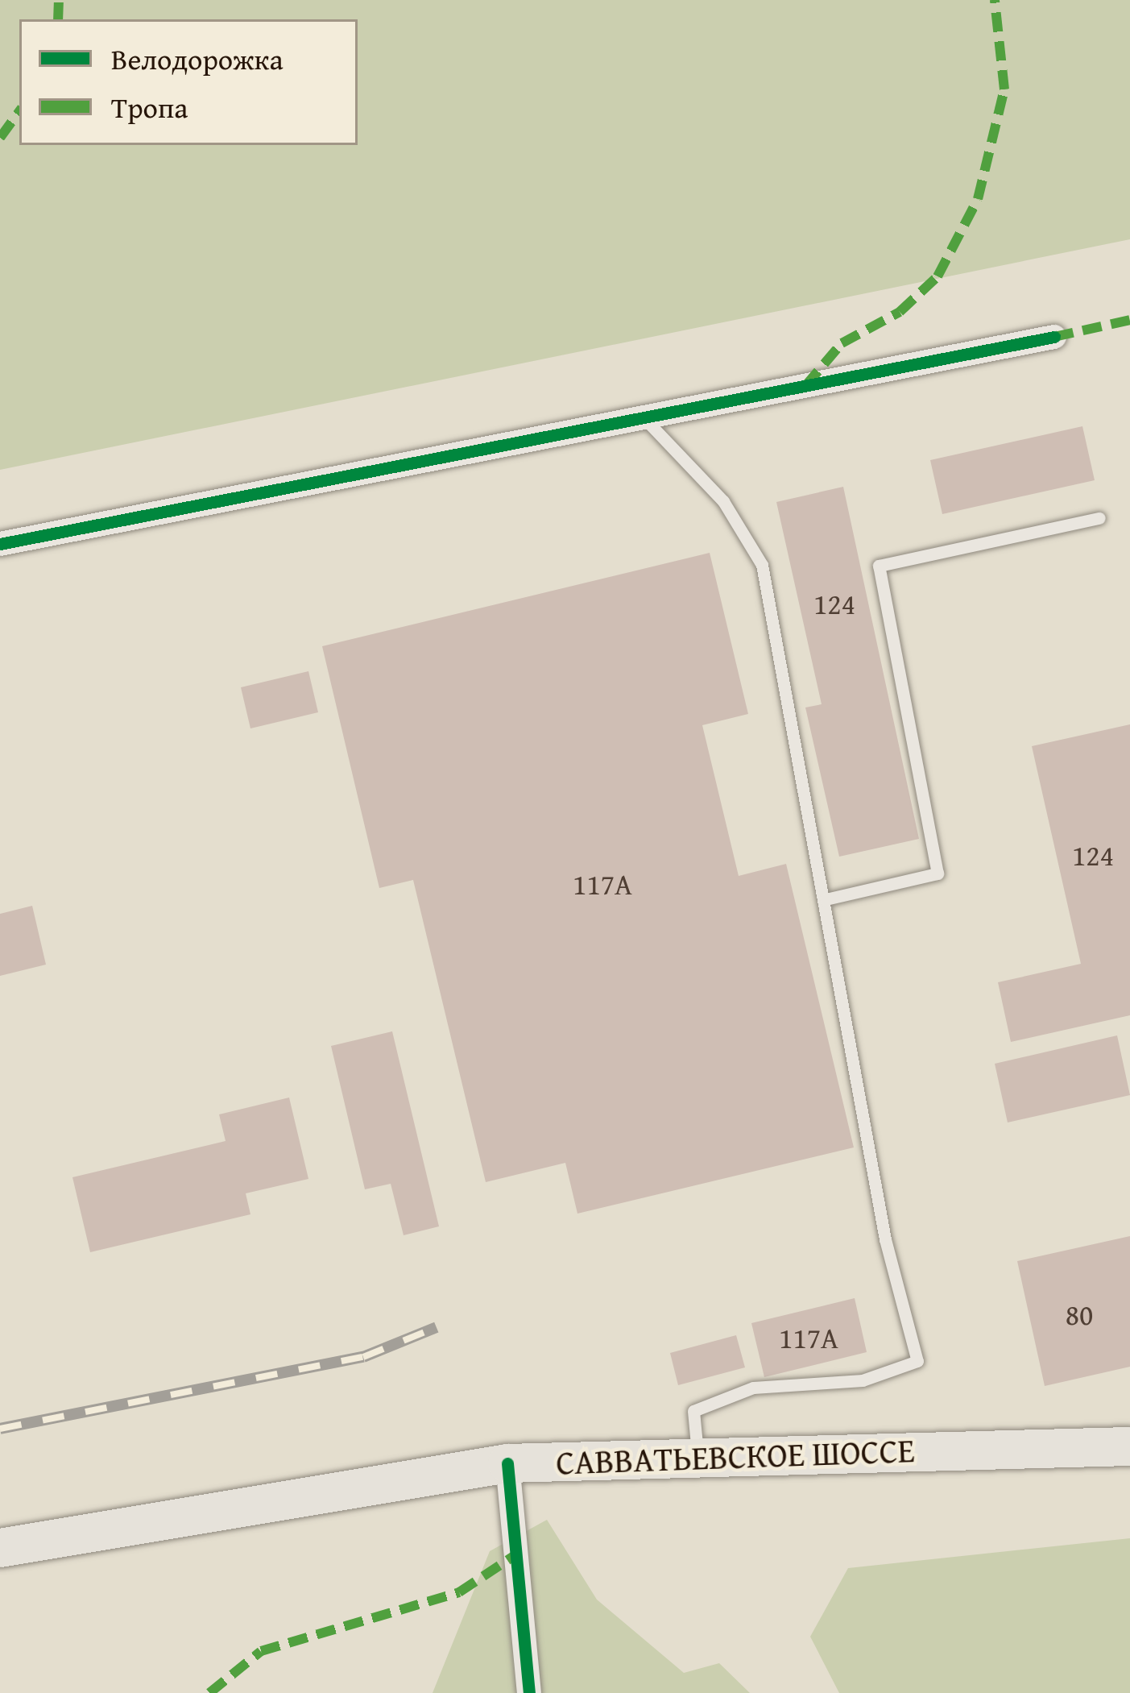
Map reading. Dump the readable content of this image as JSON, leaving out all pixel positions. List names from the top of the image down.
{
  "streets": {
    "main road": ["САВВАТЬЕВСКОЕ ШОССЕ"]
  },
  "house_numbers": [
    "124",
    "124",
    "117А",
    "80",
    "117А"
  ],
  "legend": ["Велодорожка", "Тропа"]
}
